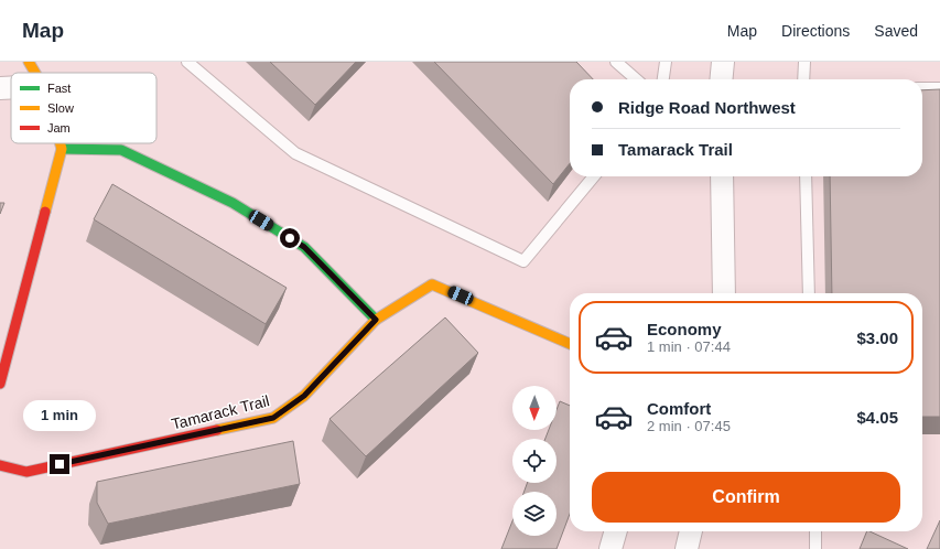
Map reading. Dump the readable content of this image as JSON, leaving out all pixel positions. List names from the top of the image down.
{
  "streets": {
    "street": ["Tamarack Trail"]
  },
  "legend": ["Fast", "Slow", "Jam"],
  "north": "bottom",
  "page": {
    "header": "Map",
    "nav": ["Map", "Directions", "Saved"],
    "banner": ["Ridge Road Northwest", "Tamarack Trail"],
    "list": [
      {
        "name": "Economy",
        "note": "1 min · 07:44",
        "value": "$3.00"
      },
      {
        "name": "Comfort",
        "note": "2 min · 07:45",
        "value": "$4.05"
      }
    ],
    "bubble": "1 min",
    "buttons": "Confirm"
  }
}
